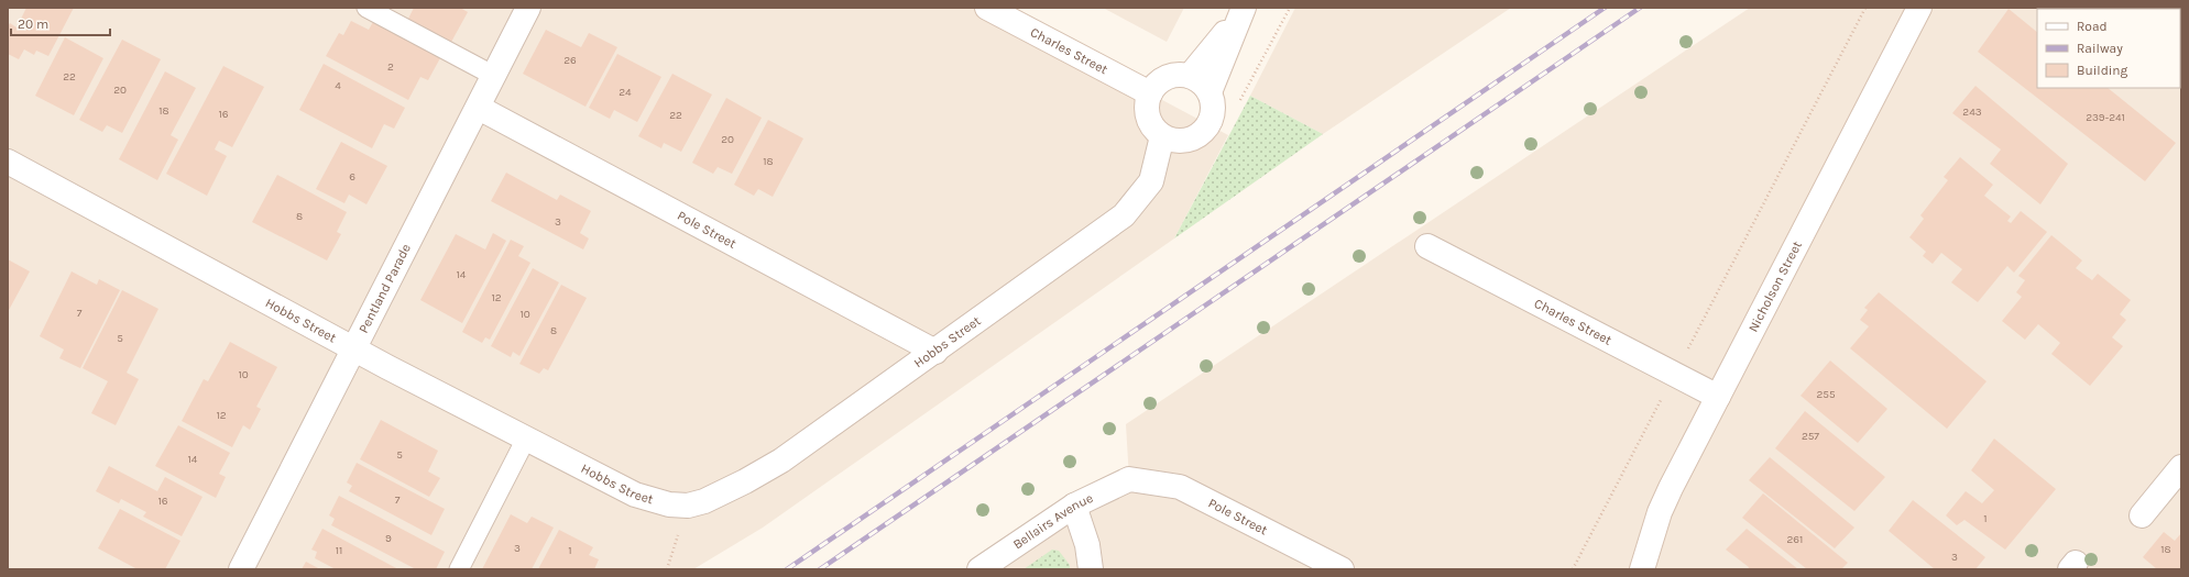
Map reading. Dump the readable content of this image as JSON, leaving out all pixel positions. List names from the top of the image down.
{
  "streets": {
    "street": [
      "Charles Street",
      "Pole Street",
      "Nicholson Street",
      "Pentland Parade",
      "Hobbs Street",
      "Bellairs Avenue"
    ]
  },
  "crossings": [
    ["Charles Street", "Nicholson Street"],
    ["Charles Street", "Hobbs Street"],
    ["Pole Street", "Pentland Parade"],
    ["Pole Street", "Hobbs Street"],
    ["Pole Street", "Bellairs Avenue"],
    ["Pentland Parade", "Hobbs Street"]
  ],
  "house_numbers": [
    "26",
    "2",
    "22",
    "4",
    "20",
    "24",
    "18",
    "243",
    "16",
    "22",
    "239-241",
    "20",
    "18",
    "6",
    "8",
    "3",
    "14",
    "12",
    "7",
    "10",
    "8",
    "5",
    "10",
    "255",
    "12",
    "257",
    "5",
    "14",
    "7",
    "16",
    "1",
    "9",
    "261",
    "3",
    "18",
    "11",
    "1",
    "3"
  ],
  "legend": ["Road", "Railway", "Building"],
  "scale_bar": "20 m"
}
